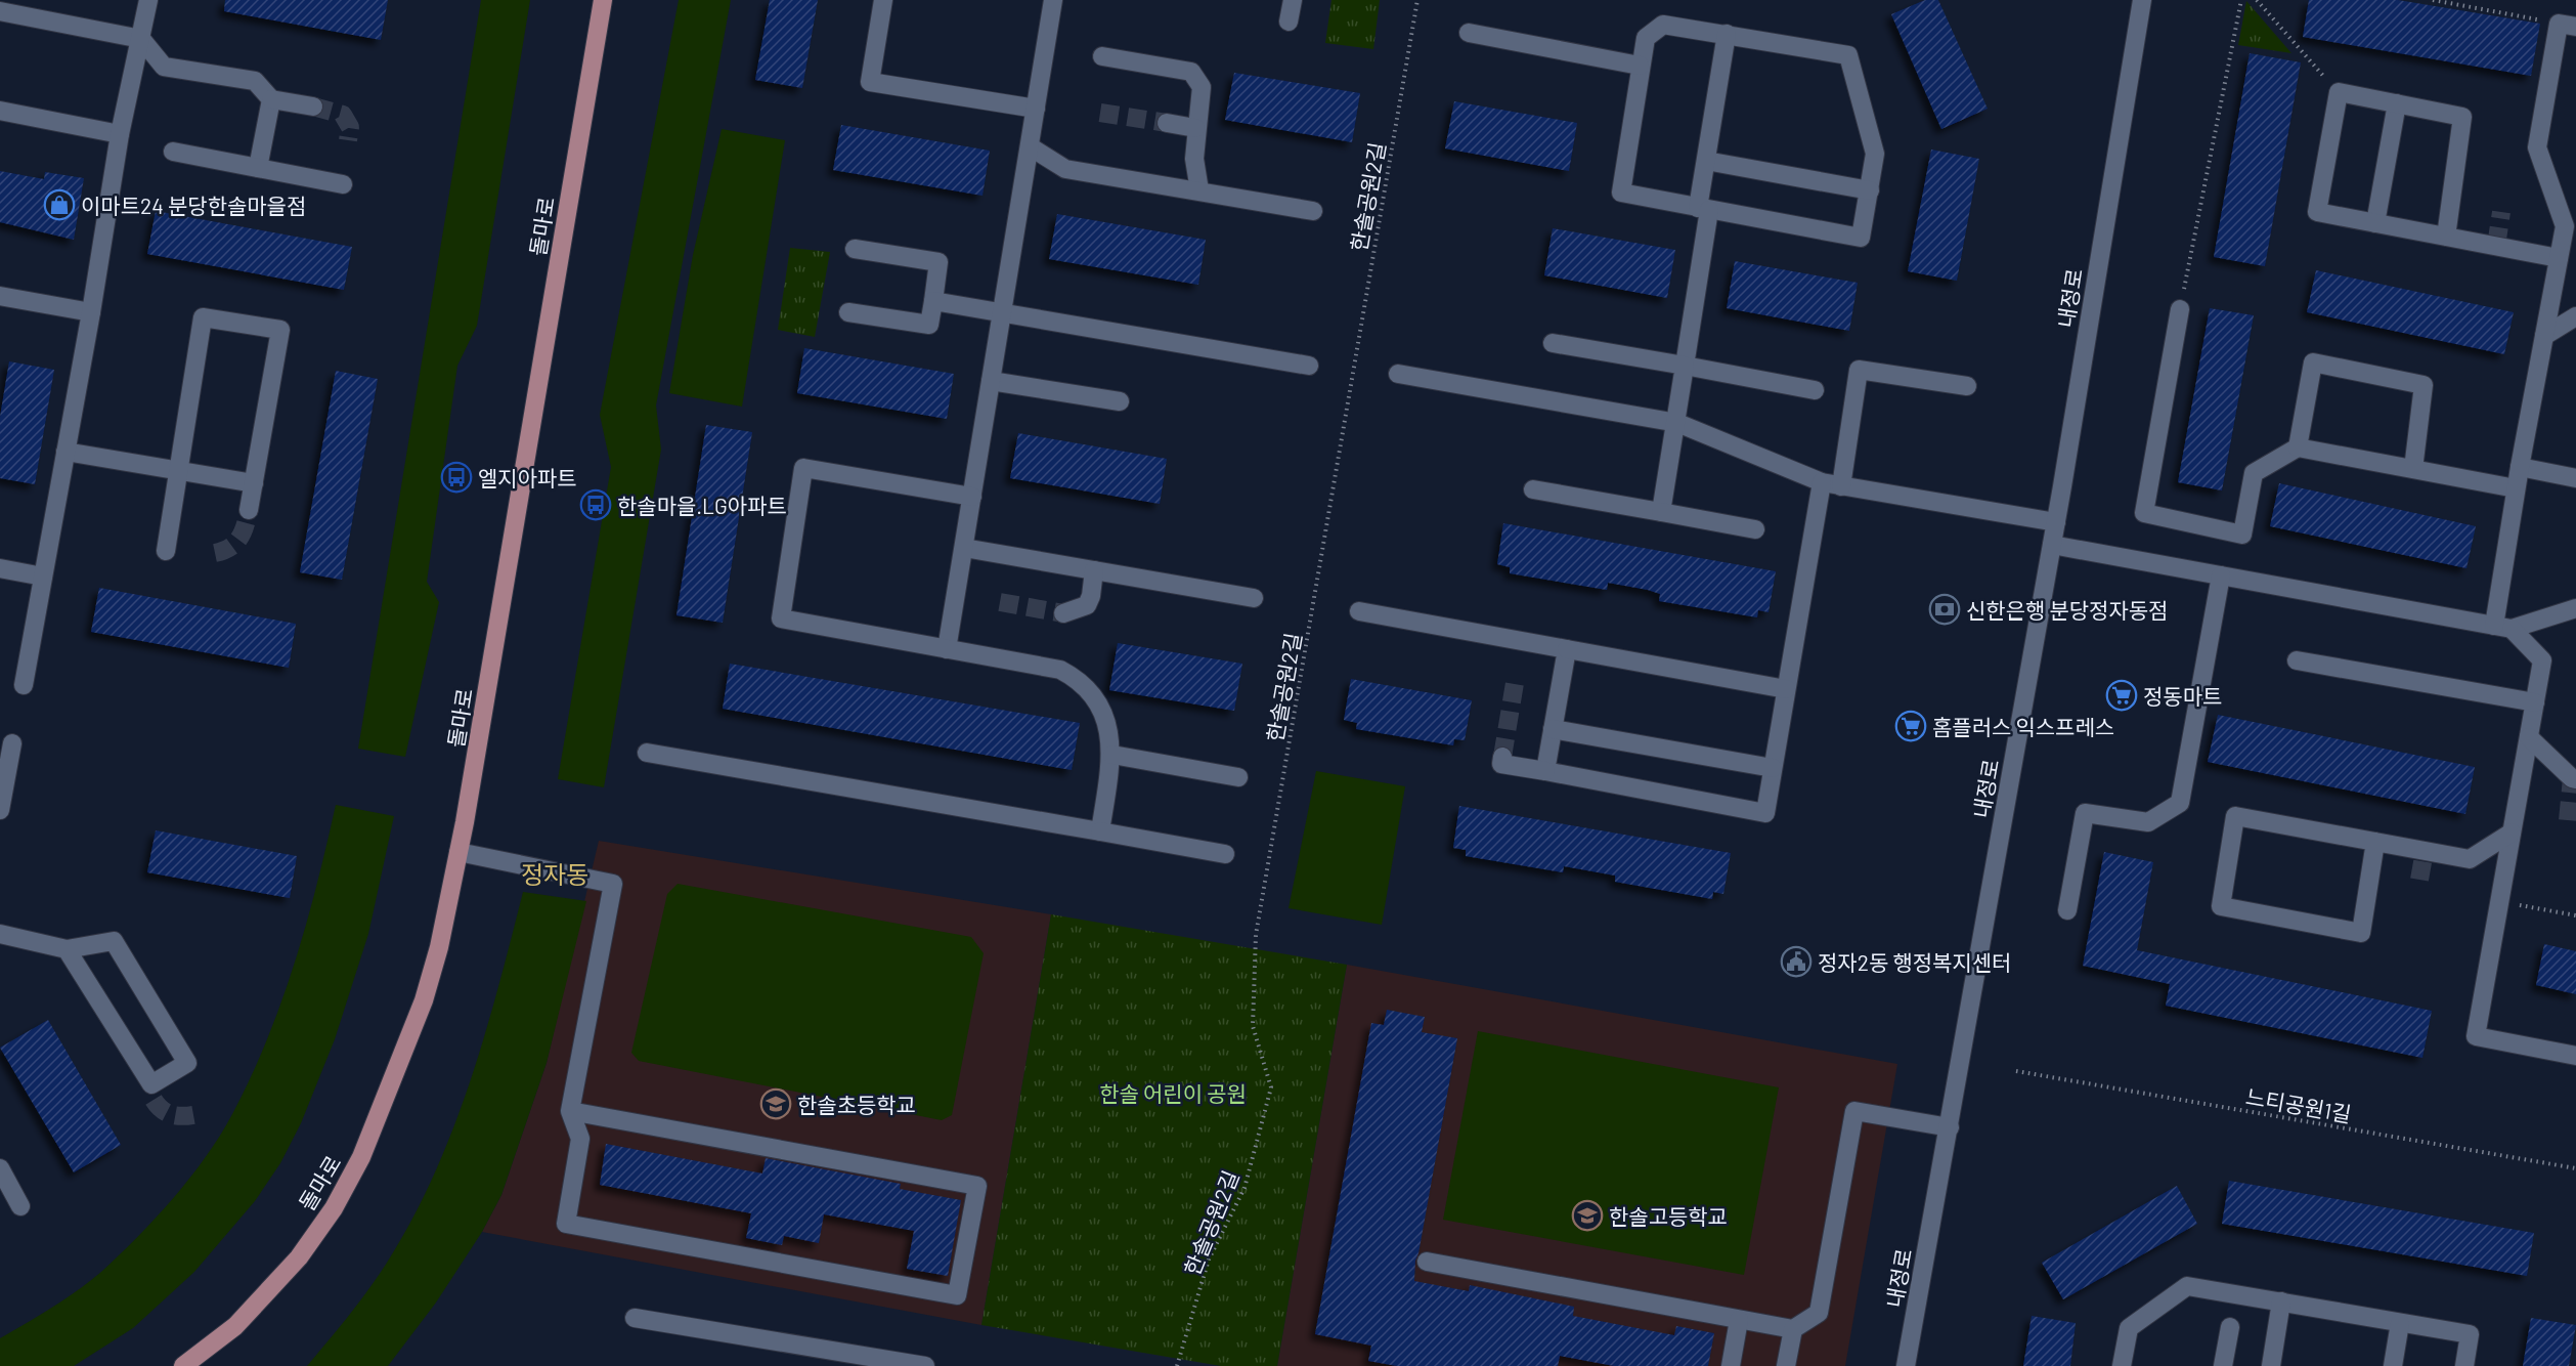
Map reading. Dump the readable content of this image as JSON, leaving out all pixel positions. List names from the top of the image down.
{
  "streets": {
    "main road": ["돌마로"],
    "street": ["내정로"],
    "path": ["한솔공원2길", "느티공원1길"]
  },
  "districts": ["정자동"],
  "parks": ["한솔 어린이 공원"],
  "places": {
    "shop": ["이마트24 분당한솔마을점"],
    "bus stop": ["엘지아파트", "한솔마을.LG아파트"],
    "bank": ["신한은행 분당정자동점"],
    "supermarket": ["정동마트", "홈플러스 익스프레스"],
    "public building": ["정자2동 행정복지센터"],
    "school or university": ["한솔초등학교", "한솔고등학교"]
  }
}
